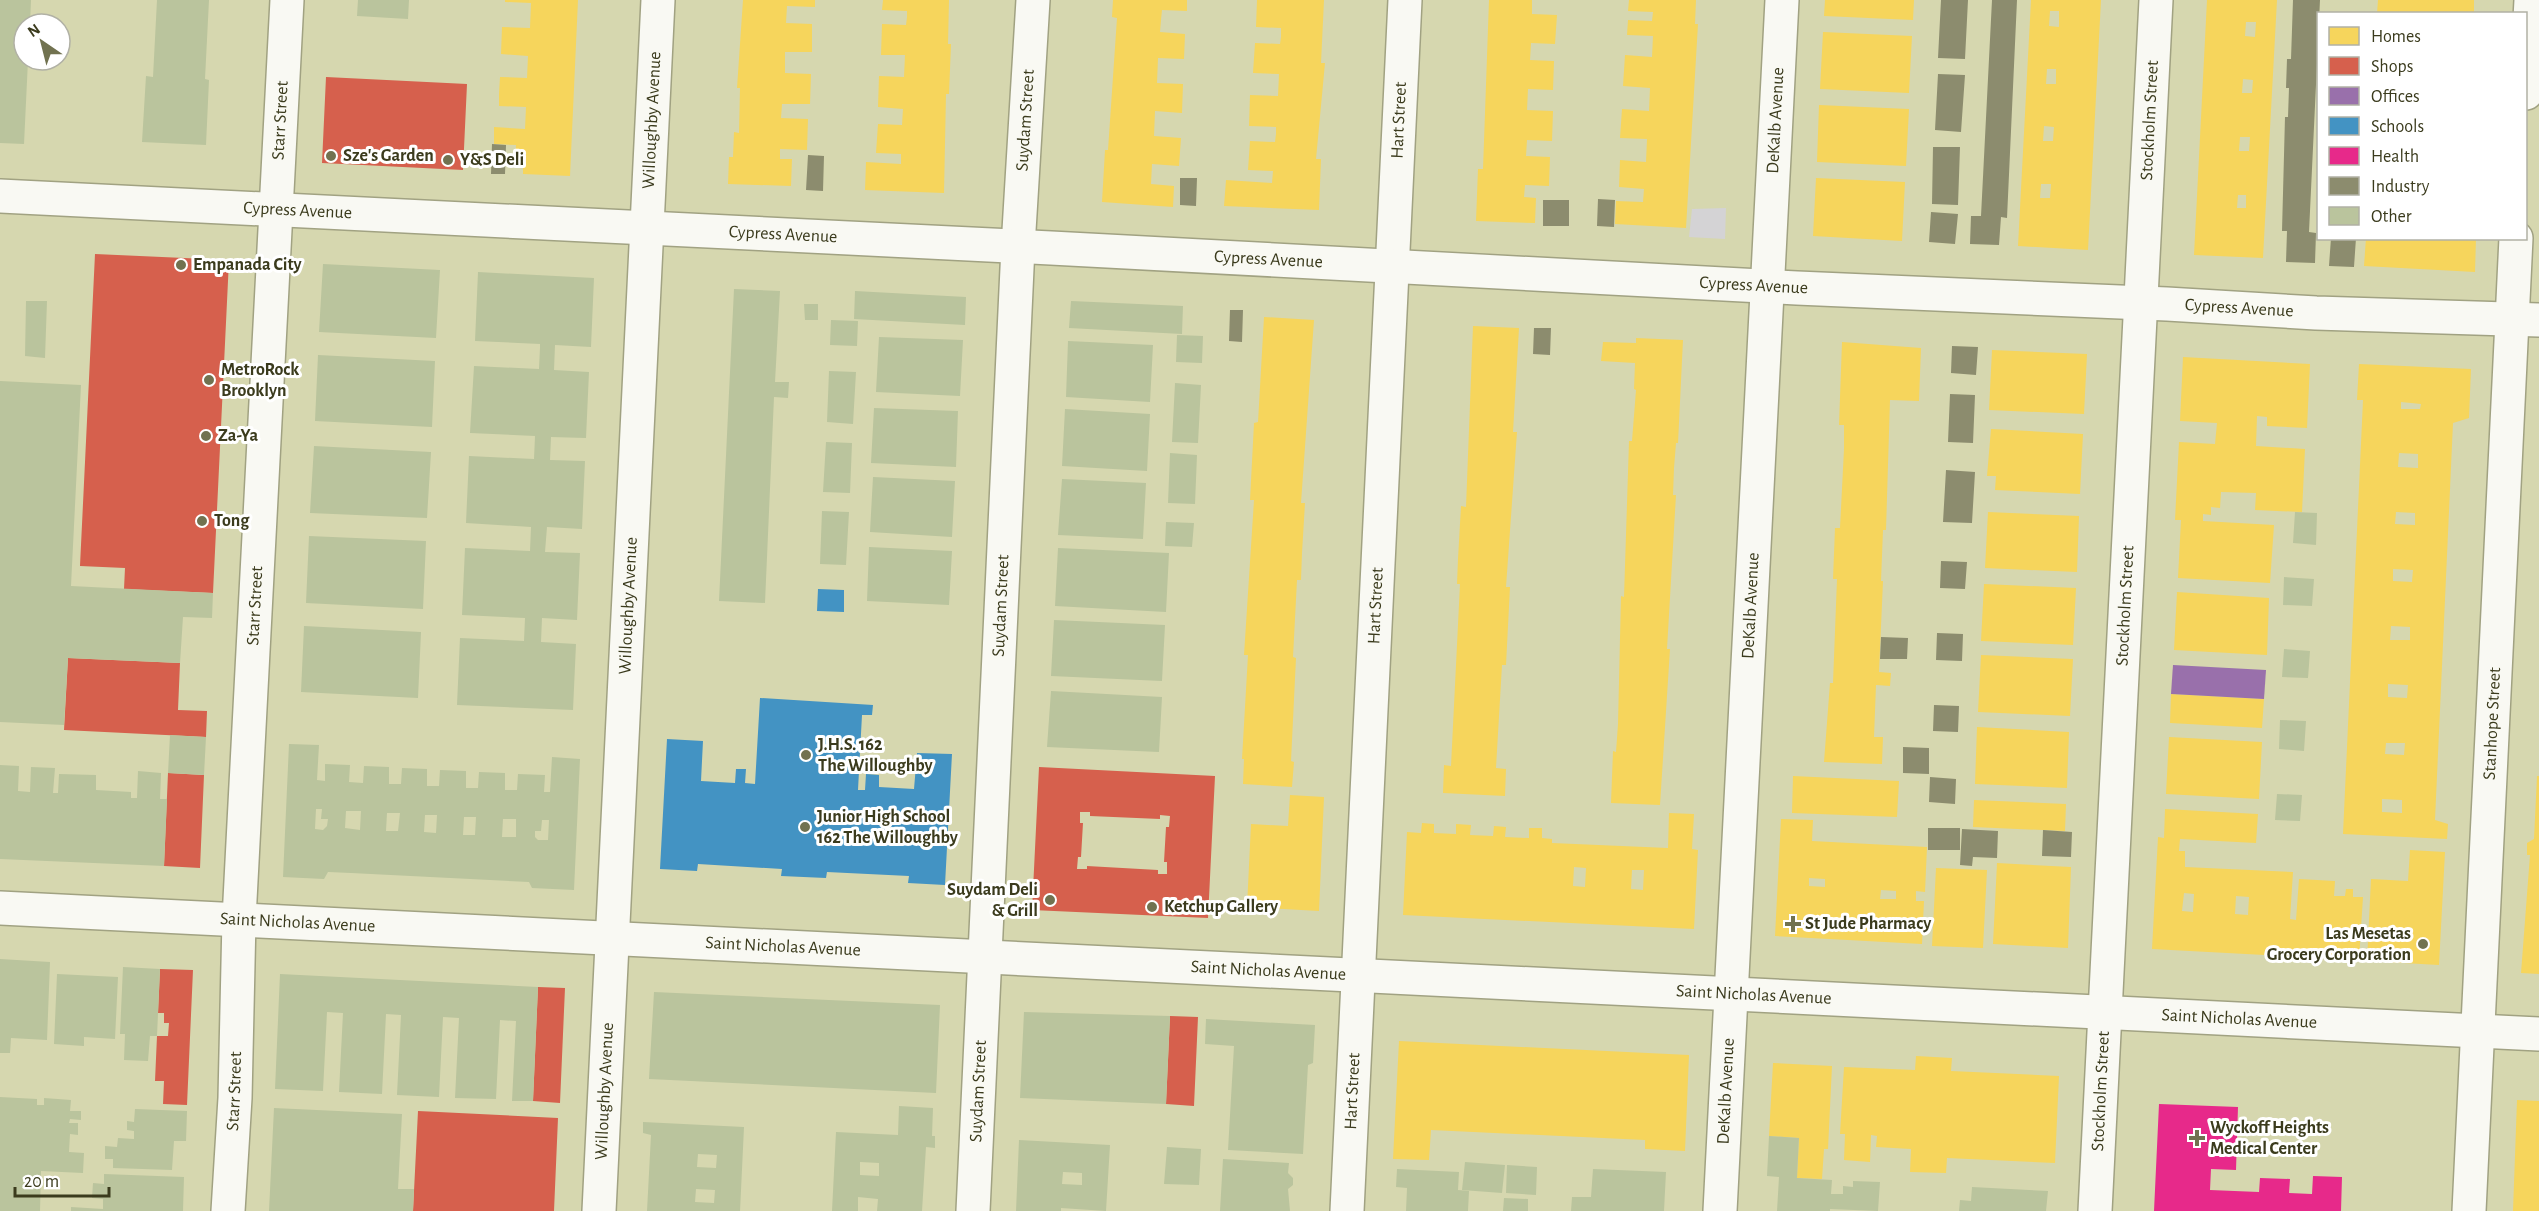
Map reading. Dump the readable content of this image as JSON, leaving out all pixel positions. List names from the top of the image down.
{
  "streets": {
    "street": [
      "Starr Street",
      "Willoughby Avenue",
      "Suydam Street",
      "Hart Street",
      "DeKalb Avenue",
      "Stockholm Street",
      "Cypress Avenue",
      "Stanhope Street",
      "Saint Nicholas Avenue"
    ]
  },
  "crossings": [
    ["Starr Street", "Cypress Avenue"],
    ["Starr Street", "Saint Nicholas Avenue"],
    ["Willoughby Avenue", "Cypress Avenue"],
    ["Willoughby Avenue", "Saint Nicholas Avenue"],
    ["Suydam Street", "Cypress Avenue"],
    ["Suydam Street", "Saint Nicholas Avenue"],
    ["Hart Street", "Cypress Avenue"],
    ["Hart Street", "Saint Nicholas Avenue"],
    ["DeKalb Avenue", "Cypress Avenue"],
    ["DeKalb Avenue", "Saint Nicholas Avenue"],
    ["Stockholm Street", "Cypress Avenue"],
    ["Stockholm Street", "Saint Nicholas Avenue"],
    ["Cypress Avenue", "Stanhope Street"],
    ["Stanhope Street", "Saint Nicholas Avenue"]
  ],
  "places": {
    "other": [
      "Sze's Garden",
      "Y&S Deli",
      "Empanada City",
      "MetroRock Brooklyn",
      "Za-Ya",
      "Tong",
      "J.H.S. 162 The Willoughby",
      "Junior High School 162 The Willoughby",
      "Suydam Deli & Grill",
      "Ketchup Gallery",
      "Las Mesetas Grocery Corporation"
    ],
    "health": ["St Jude Pharmacy", "Wyckoff Heights Medical Center"]
  },
  "legend": [
    "Homes",
    "Shops",
    "Offices",
    "Schools",
    "Health",
    "Industry",
    "Other"
  ],
  "scale_bar": "20 m",
  "north": "top left"
}
